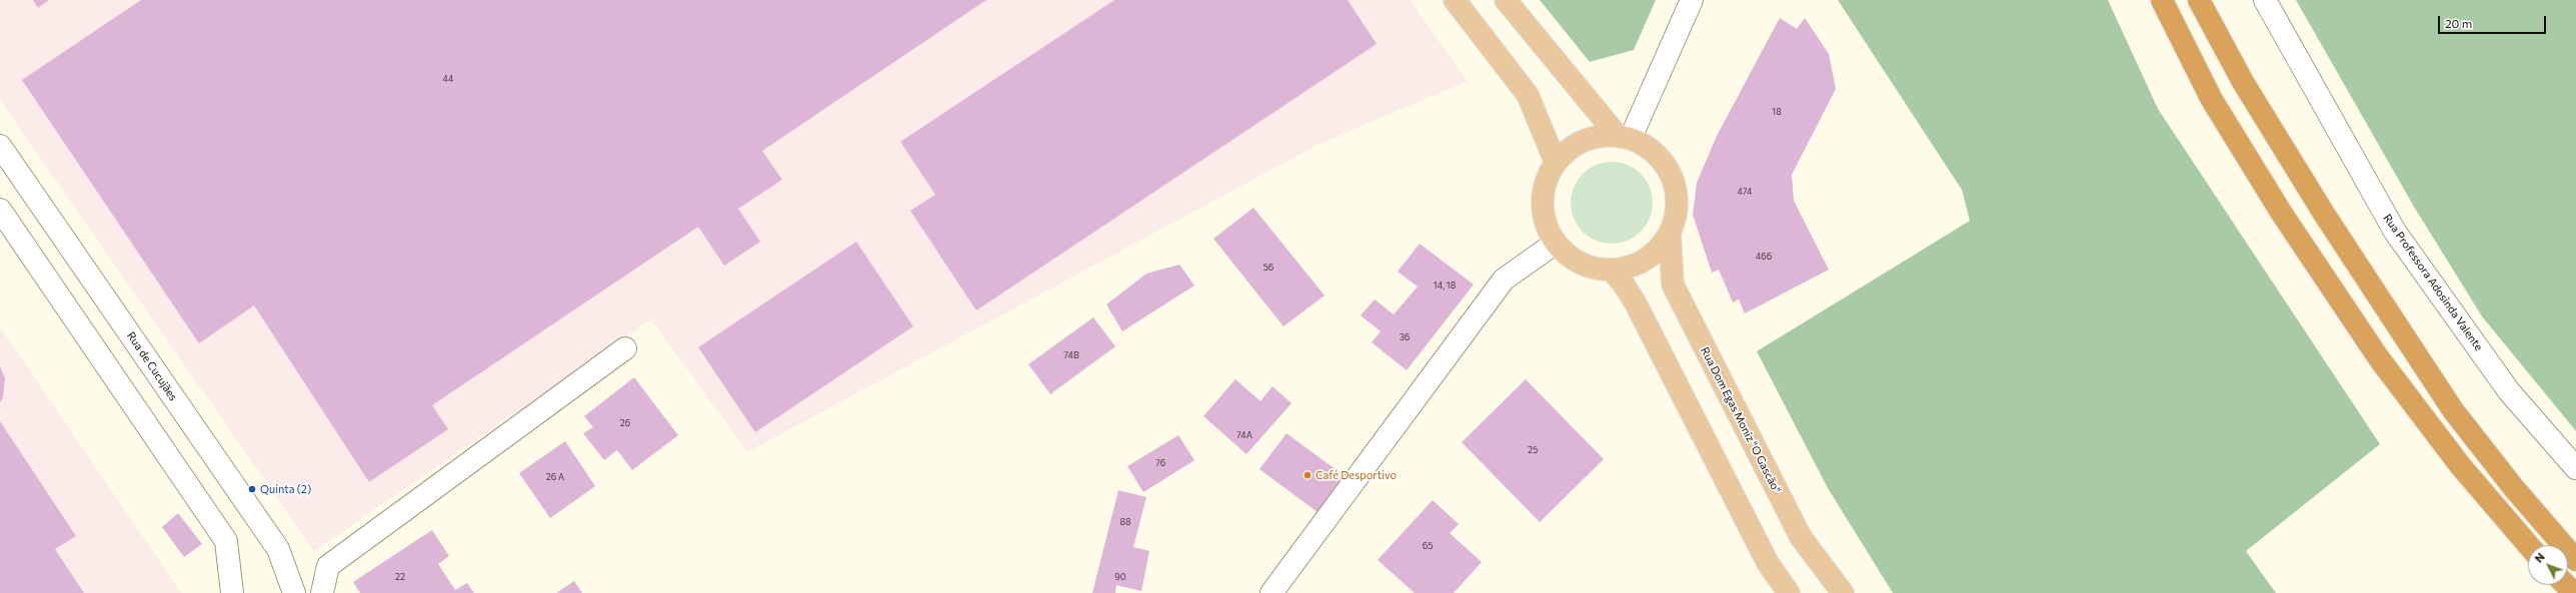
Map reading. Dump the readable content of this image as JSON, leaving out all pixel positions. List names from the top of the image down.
{
  "streets": {
    "main road": ["Rua Dom Egas Moniz \"O Gascão\""],
    "street": ["Rua Professora Adosinda Valente", "Rua de Cucujães"]
  },
  "places": ["Café Desportivo", "Quinta (2)"],
  "house_numbers": [
    "44",
    "18",
    "474",
    "466",
    "56",
    "14, 18",
    "36",
    "74B",
    "26",
    "74A",
    "25",
    "76",
    "26 A",
    "88",
    "65",
    "22",
    "90"
  ],
  "scale_bar": "20 m",
  "north": "top left"
}
